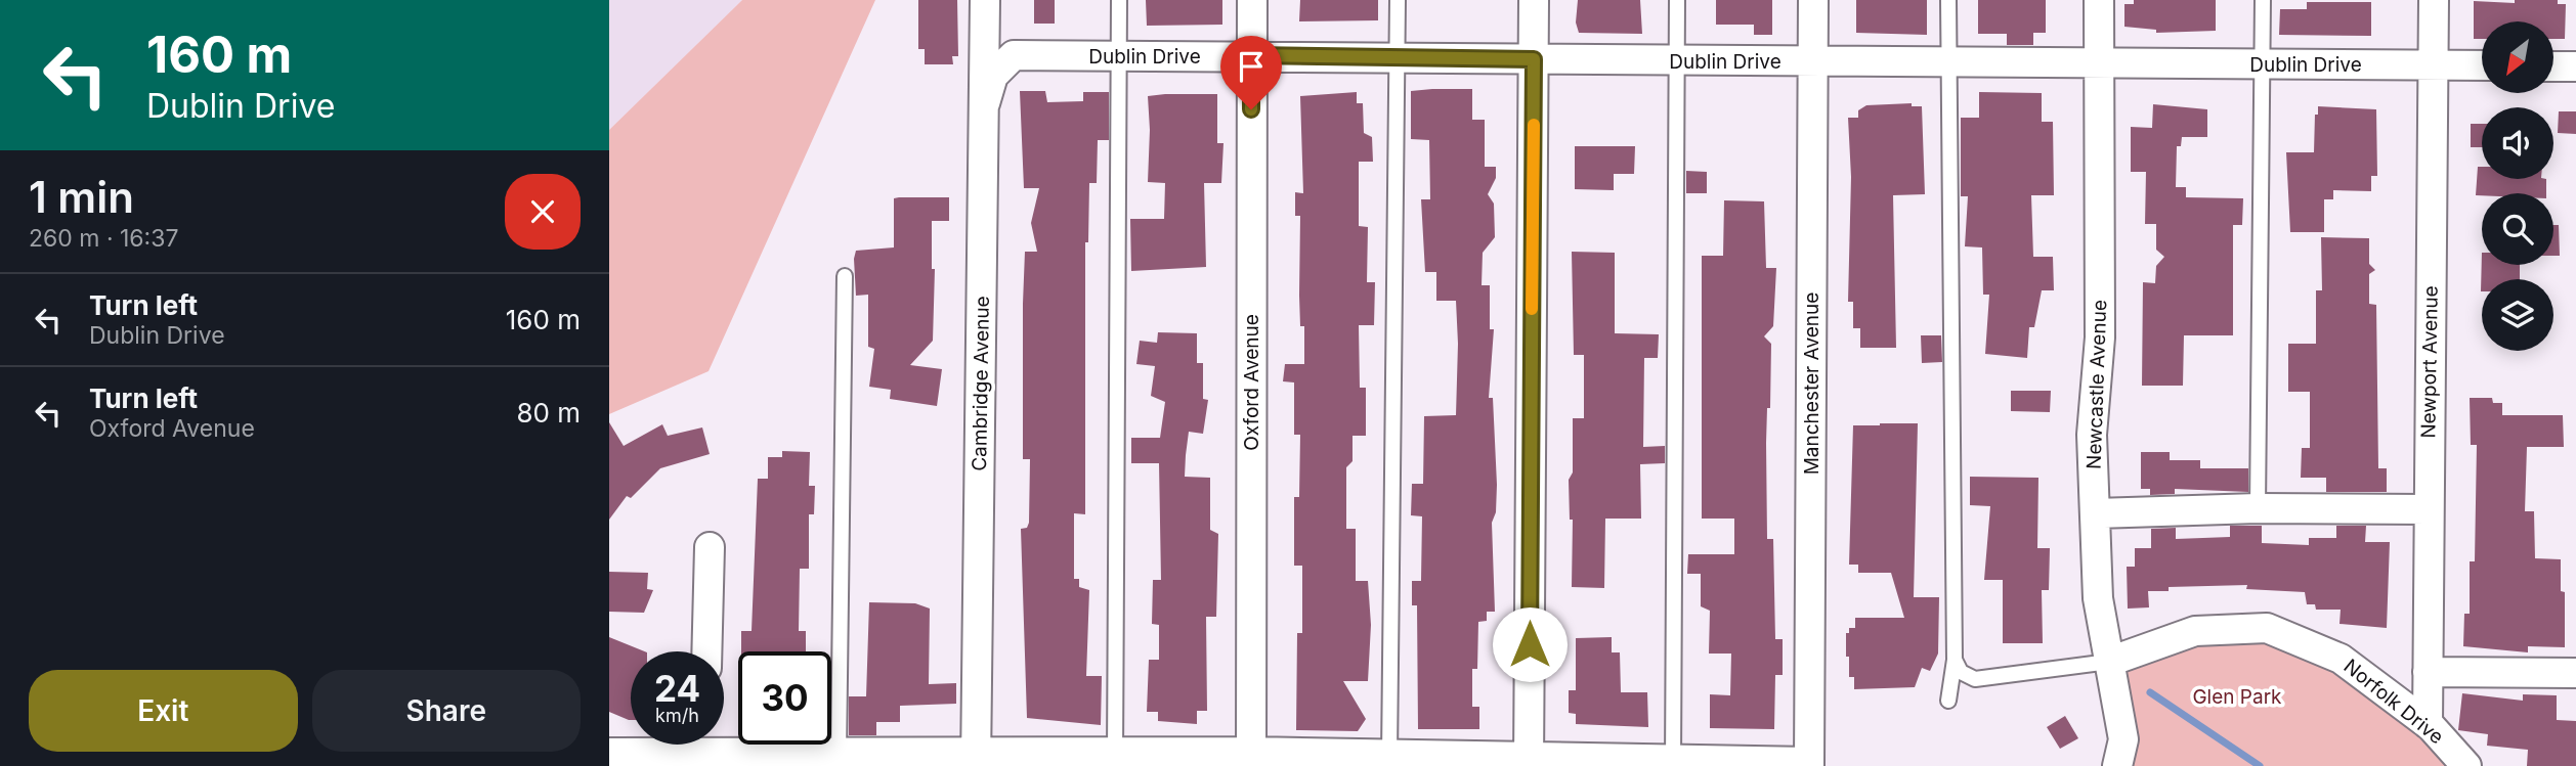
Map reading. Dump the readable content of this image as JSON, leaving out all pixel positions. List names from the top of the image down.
{
  "streets": {
    "street": [
      "Dublin Drive",
      "Newport Avenue",
      "Oxford Avenue",
      "Cambridge Avenue",
      "Manchester Avenue",
      "Newcastle Avenue",
      "Norfolk Drive"
    ]
  },
  "crossings": [
    ["Dublin Drive", "Newport Avenue"],
    ["Dublin Drive", "Oxford Avenue"],
    ["Dublin Drive", "Cambridge Avenue"],
    ["Dublin Drive", "Manchester Avenue"],
    ["Dublin Drive", "Newcastle Avenue"],
    ["Newport Avenue", "Norfolk Drive"],
    ["Newcastle Avenue", "Norfolk Drive"]
  ],
  "parks": ["Glen Park"],
  "north": "bottom left",
  "page": {
    "turn": ["160 m", "Dublin Drive"],
    "heading": ["1 min", "260 m · 16:37"],
    "list": [
      {
        "name": "Turn left",
        "note": "Dublin Drive",
        "value": "160 m"
      },
      {
        "name": "Turn left",
        "note": "Oxford Avenue",
        "value": "80 m"
      }
    ],
    "speed": "24 km/h",
    "limit": "30",
    "buttons": ["Exit", "Share"]
  }
}
